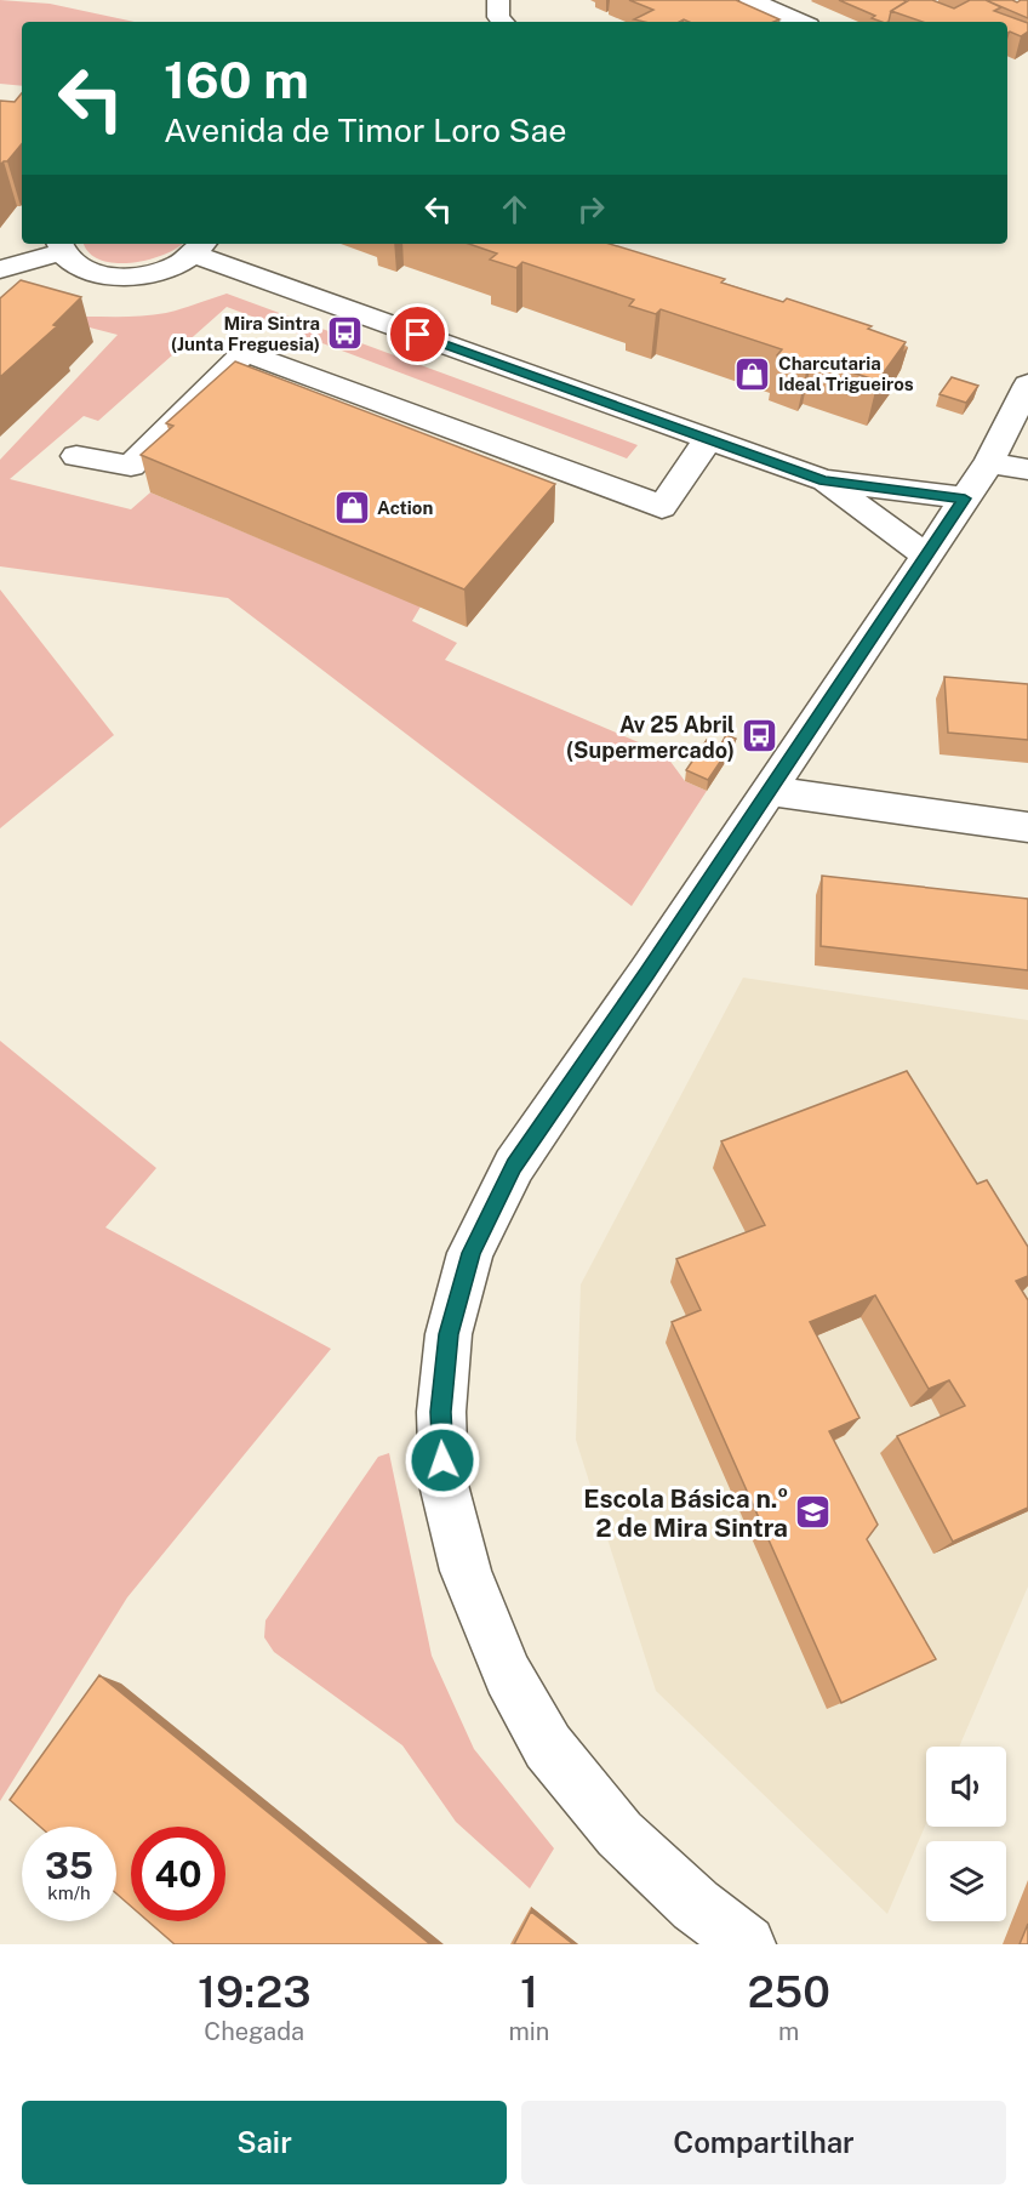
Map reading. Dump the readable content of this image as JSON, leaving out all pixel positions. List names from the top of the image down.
{
  "places": {
    "bus stop": ["Mira Sintra (Junta Freguesia)", "Av 25 Abril (Supermercado)"],
    "shop": ["Charcutaria Ideal Trigueiros", "Action"],
    "school or university": ["Escola Básica n.º 2 de Mira Sintra"]
  },
  "page": {
    "turn": ["160 m", "Avenida de Timor Loro Sae"],
    "speed": "35 km/h",
    "limit": "40",
    "eta": [
      "19:23",
      "Chegada",
      "1",
      "min",
      "250",
      "m"
    ],
    "buttons": ["Sair", "Compartilhar"]
  }
}
